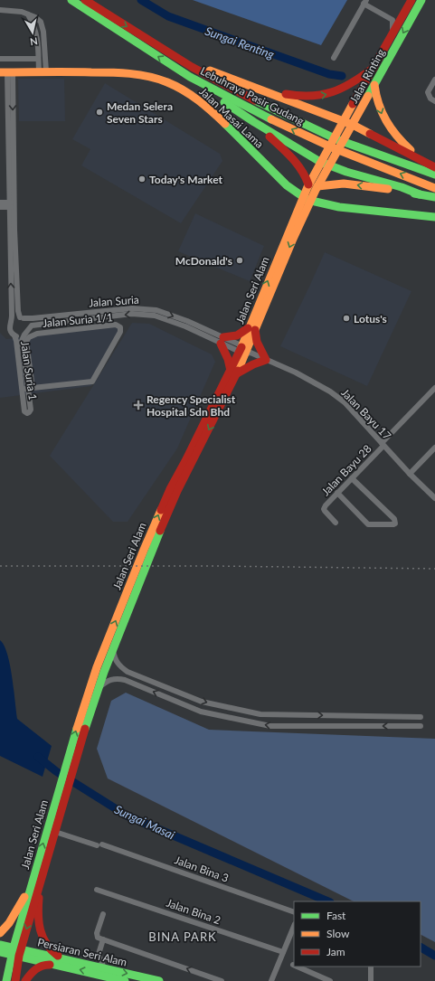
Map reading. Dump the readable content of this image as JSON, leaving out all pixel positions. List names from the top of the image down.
{
  "streets": {
    "main road": [
      "Jalan Rinting",
      "Lebuhraya Pasir Gudang",
      "Jalan Masai Lama",
      "Jalan Seri Alam",
      "Persiaran Seri Alam"
    ],
    "street": [
      "Jalan Suria",
      "Jalan Suria 1/1",
      "Jalan Suria 1",
      "Jalan Bayu 17",
      "Jalan Bayu 28",
      "Jalan Bina 3",
      "Jalan Bina 2"
    ]
  },
  "crossings": [
    ["Jalan Rinting", "Jalan Seri Alam"],
    ["Jalan Seri Alam", "Jalan Suria"],
    ["Jalan Seri Alam", "Jalan Bayu 17"],
    ["Jalan Seri Alam", "Jalan Bina 3"],
    ["Jalan Seri Alam", "Persiaran Seri Alam"],
    ["Jalan Suria", "Jalan Suria 1"],
    ["Jalan Suria", "Jalan Bayu 17"],
    ["Jalan Suria 1/1", "Jalan Suria 1"],
    ["Jalan Bayu 17", "Jalan Bayu 28"]
  ],
  "districts": ["BINA PARK"],
  "water": ["Sungai Renting", "Sungai Masai"],
  "places": {
    "other": [
      "Medan Selera Seven Stars",
      "Today's Market",
      "McDonald's",
      "Lotus's"
    ],
    "health": ["Regency Specialist Hospital Sdn Bhd"]
  },
  "legend": ["Fast", "Slow", "Jam"],
  "north": "bottom"
}
